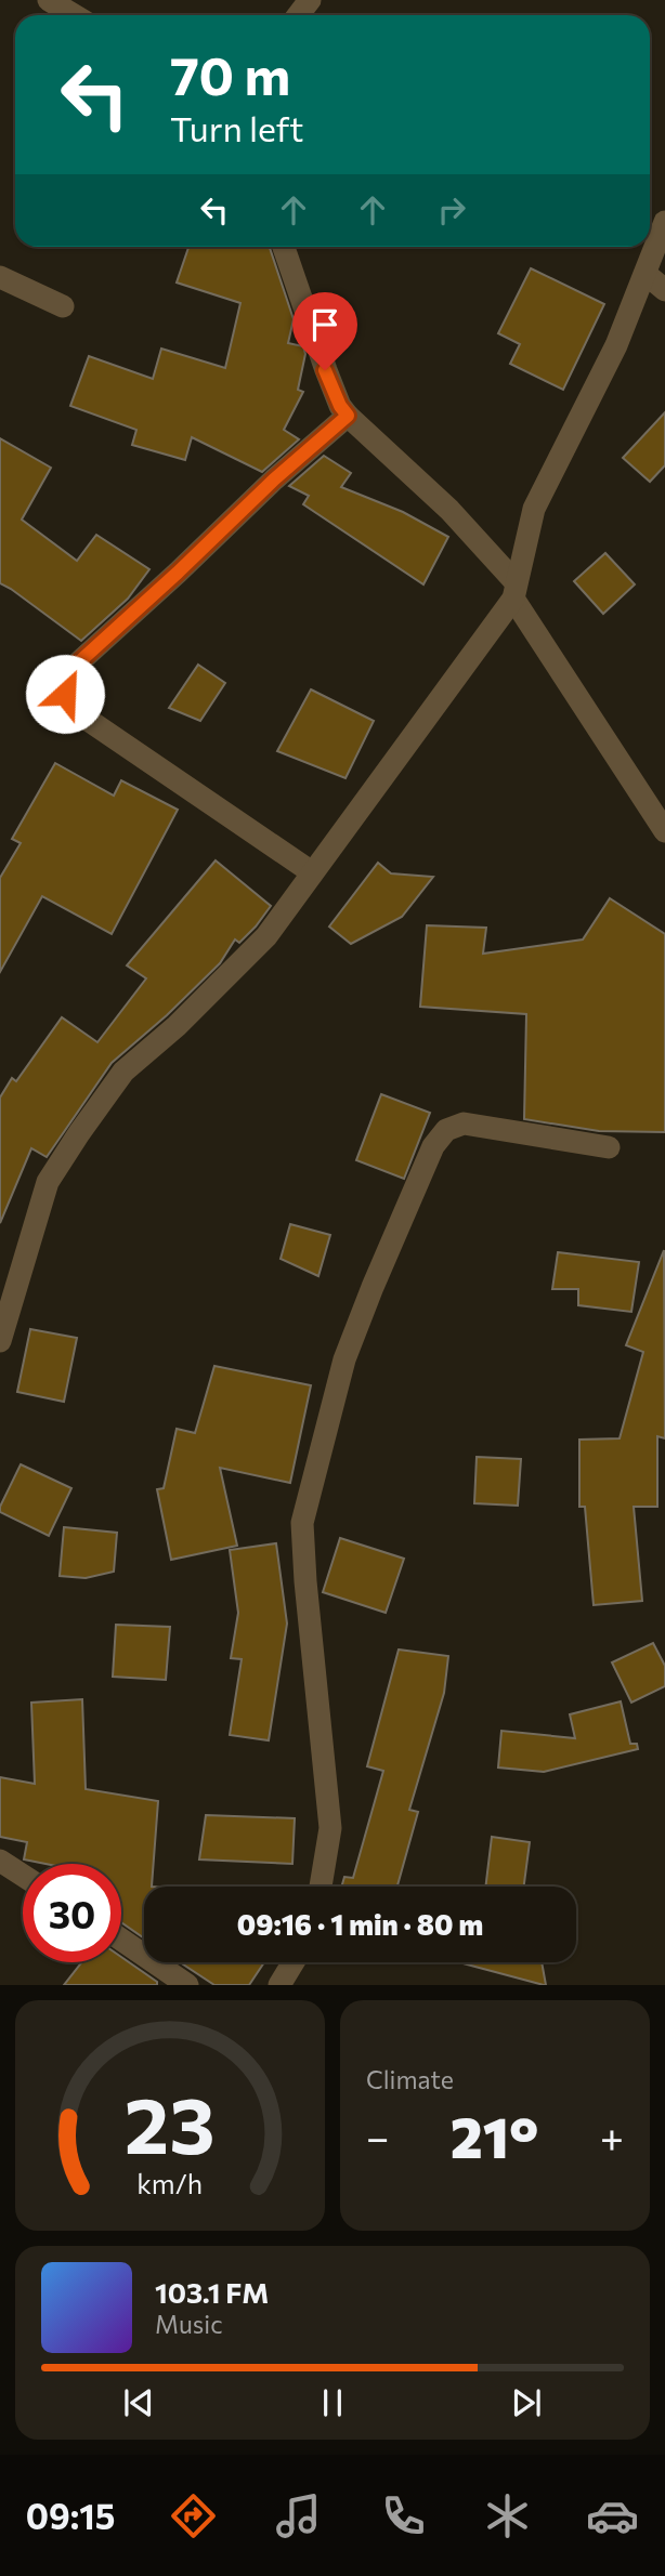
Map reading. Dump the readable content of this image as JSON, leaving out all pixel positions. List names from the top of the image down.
{
  "page": {
    "turn": ["70 m", "Turn left"],
    "limit": "30",
    "trip": "09:16 · 1 min · 80 m",
    "tile": "Climate",
    "heat": ["−", "21°", "+"],
    "song": ["103.1 FM", "Music"],
    "tabs": "09:15",
    "gauge": ["23", "km/h"]
  }
}
